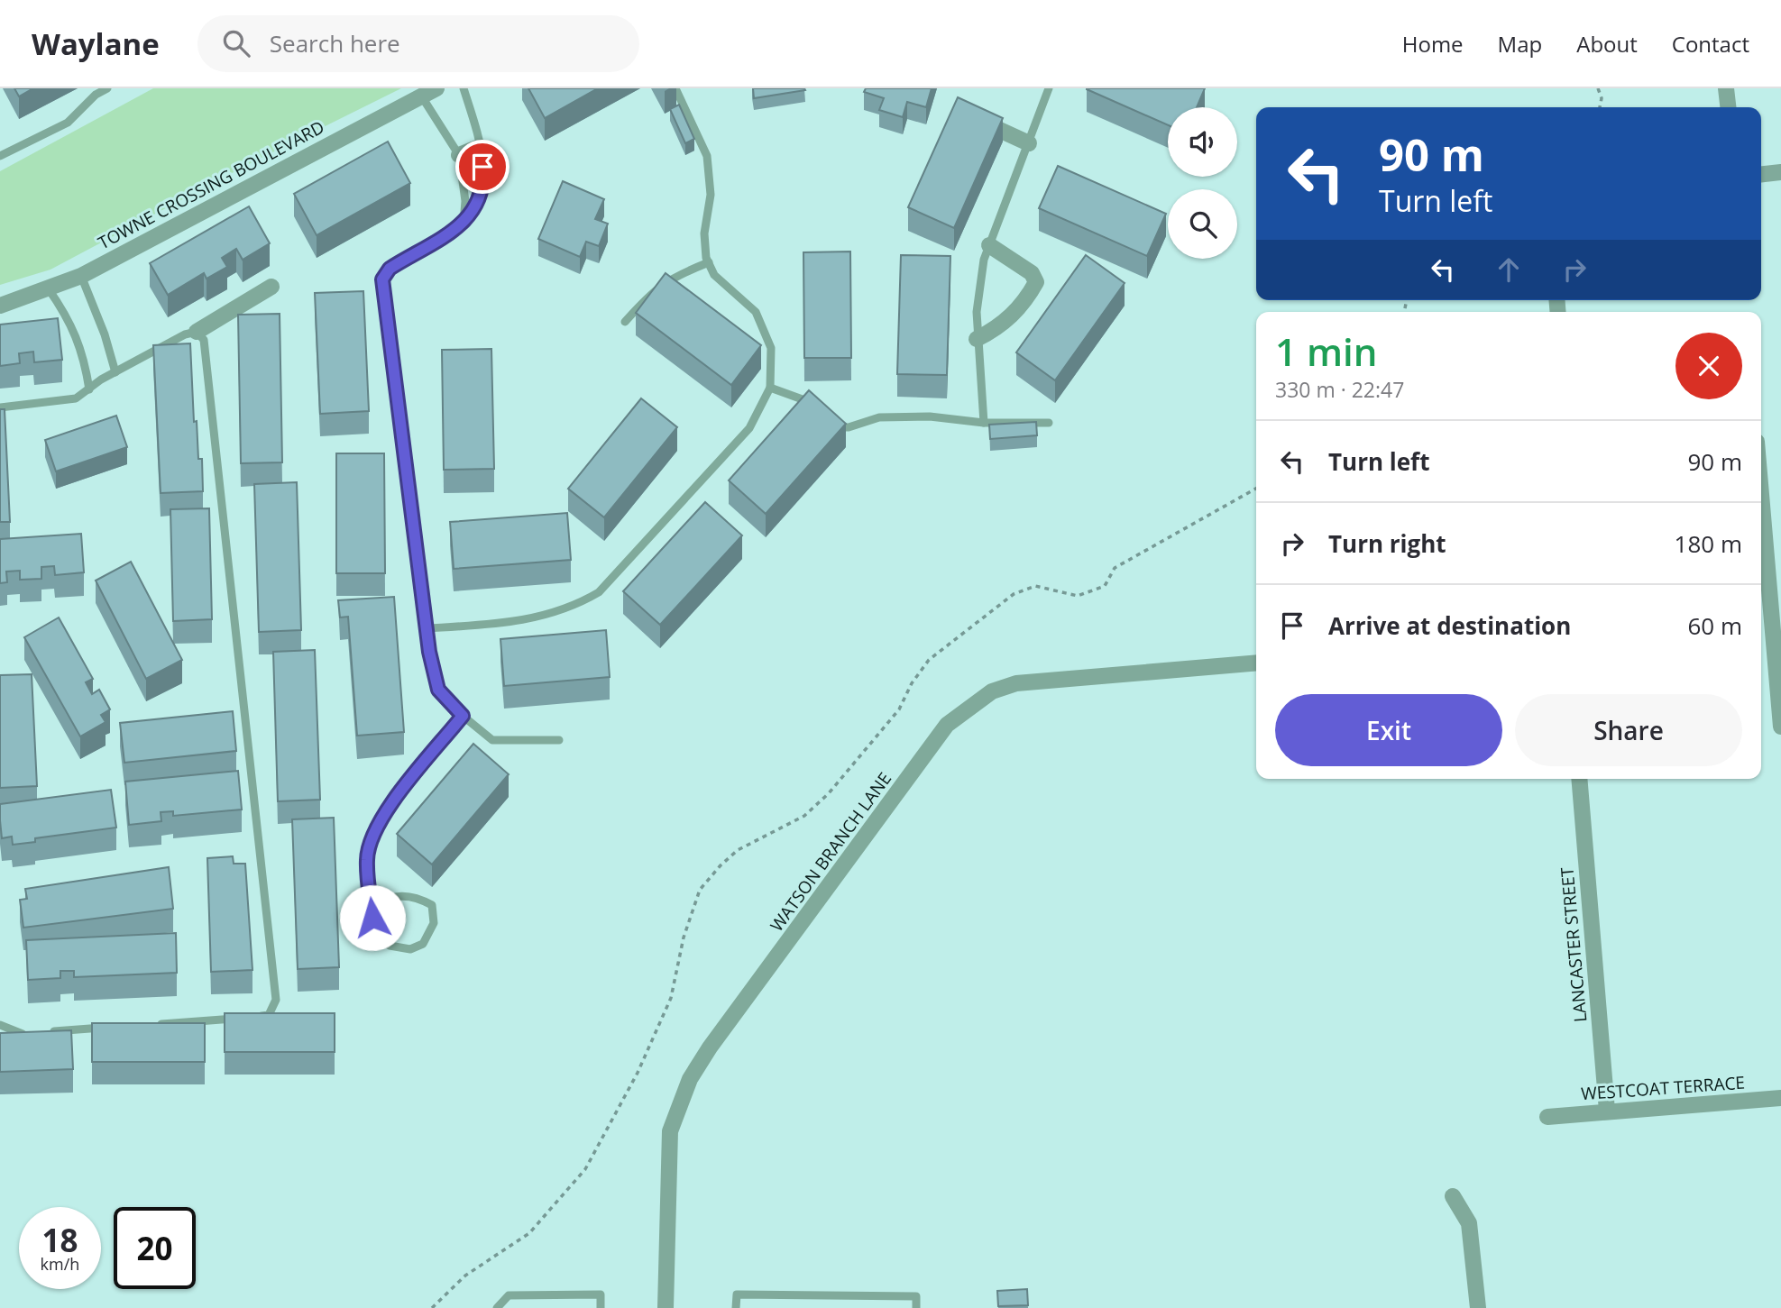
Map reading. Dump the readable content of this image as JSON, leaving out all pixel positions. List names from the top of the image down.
{
  "streets": {
    "street": [
      "TOWNE CROSSING BOULEVARD",
      "WATSON BRANCH LANE",
      "LANCASTER STREET",
      "WESTCOAT TERRACE"
    ]
  },
  "crossings": [
    ["LANCASTER STREET", "WESTCOAT TERRACE"]
  ],
  "page": {
    "header": "Waylane",
    "search": "Search here",
    "nav": [
      "Home",
      "Map",
      "About",
      "Contact"
    ],
    "turn": ["90 m", "Turn left"],
    "heading": ["1 min", "330 m · 22:47"],
    "list": [
      {
        "name": "Turn left",
        "value": "90 m"
      },
      {
        "name": "Turn right",
        "value": "180 m"
      },
      {
        "name": "Arrive at destination",
        "value": "60 m"
      }
    ],
    "buttons": ["Exit", "Share"],
    "speed": "18 km/h",
    "limit": "20"
  }
}
